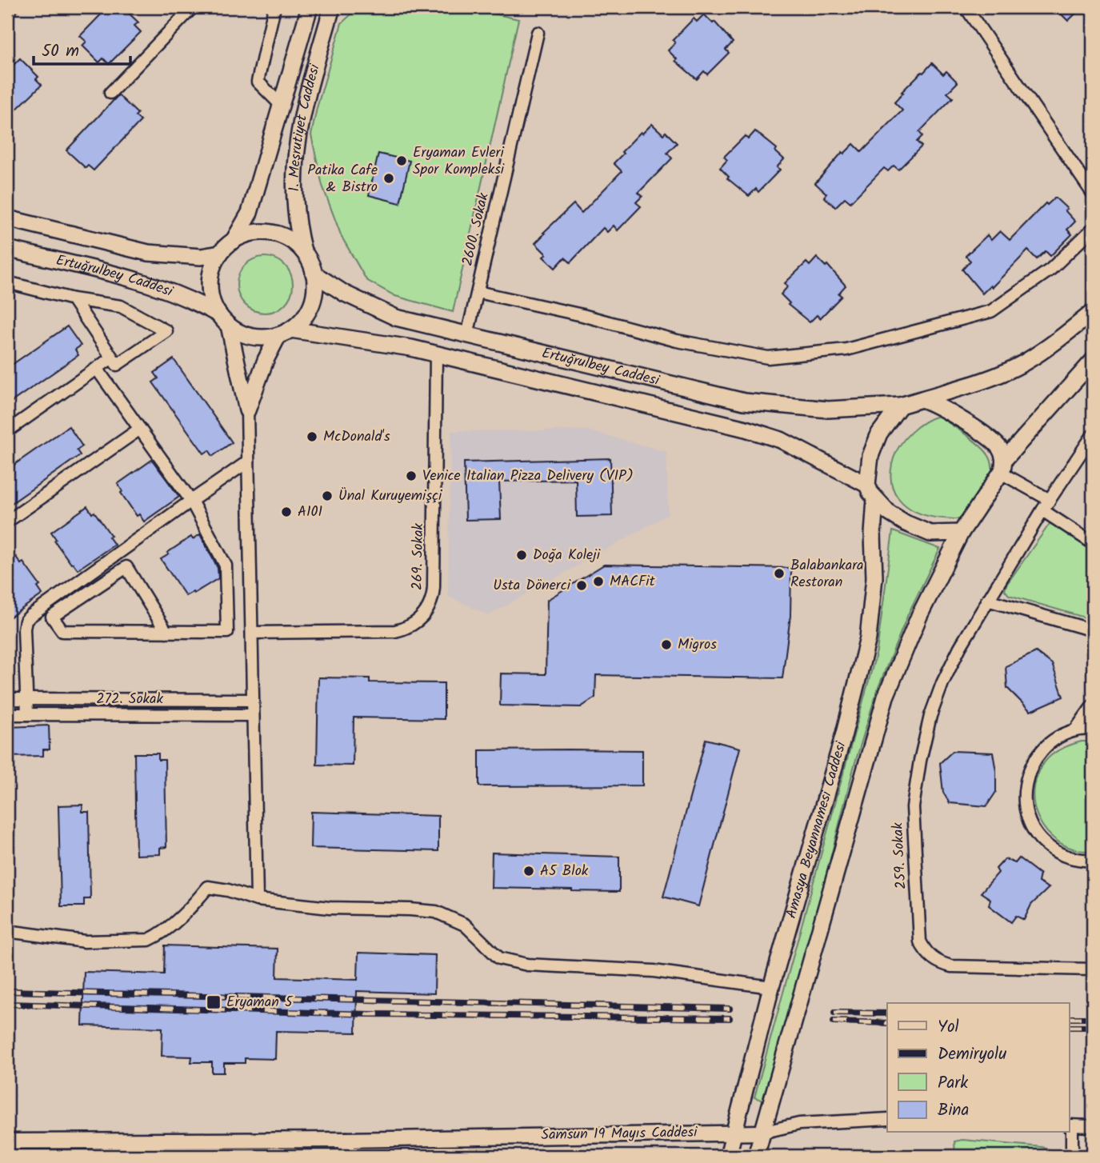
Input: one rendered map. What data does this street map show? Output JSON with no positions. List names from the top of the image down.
{
  "streets": {
    "main road": ["1. Meşrutiyet Caddesi", "Ertuğrulbey Caddesi", "Amasya Beyannamesi Caddesi"],
    "street": [
      "2600. Sokak",
      "269. Sokak",
      "272. Sokak",
      "259. Sokak",
      "Samsun 19 Mayıs Caddesi"
    ]
  },
  "crossings": [
    ["1. Meşrutiyet Caddesi", "Ertuğrulbey Caddesi"],
    ["2600. Sokak", "Ertuğrulbey Caddesi"],
    ["Ertuğrulbey Caddesi", "269. Sokak"],
    ["Ertuğrulbey Caddesi", "Amasya Beyannamesi Caddesi"],
    ["Amasya Beyannamesi Caddesi", "Samsun 19 Mayıs Caddesi"]
  ],
  "places": {
    "other": [
      "Eryaman Evleri Spor Kompleksi",
      "Patika Cafe & Bistro",
      "McDonald's",
      "Venice Italian Pizza Delivery (VIP)",
      "Ünal Kuruyemişçi",
      "A101",
      "Doğa Koleji",
      "Balabankara Restoran",
      "MACFit",
      "Usta Dönerci",
      "Migros",
      "A5 Blok"
    ],
    "transit": ["Eryaman 5"]
  },
  "legend": [
    "Yol",
    "Demiryolu",
    "Park",
    "Bina"
  ],
  "scale_bar": "50 m"
}
